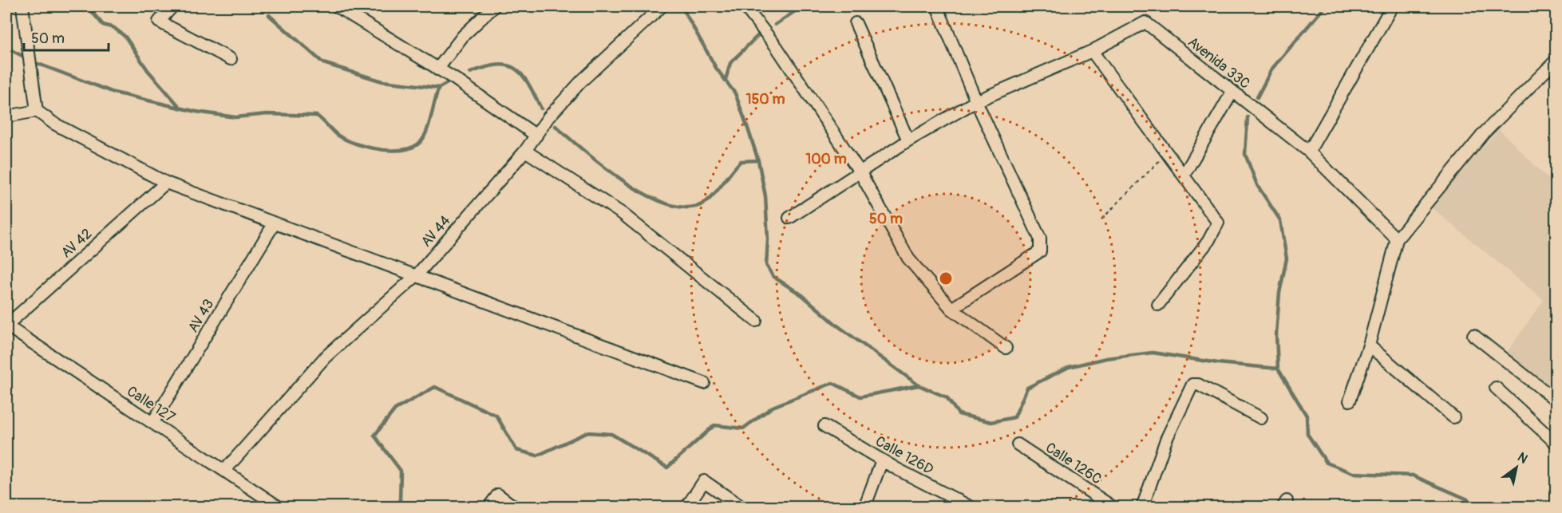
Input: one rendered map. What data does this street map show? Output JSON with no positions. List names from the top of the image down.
{
  "streets": {
    "street": [
      "Avenida 33C",
      "AV 44",
      "AV 42",
      "AV 43",
      "Calle 127",
      "Calle 126D",
      "Calle 126C"
    ]
  },
  "crossings": [
    ["AV 44", "Calle 127"],
    ["AV 42", "Calle 127"],
    ["AV 43", "Calle 127"]
  ],
  "scale_bar": "50 m",
  "north": "top right",
  "rings": ["150 m", "100 m", "50 m"]
}
